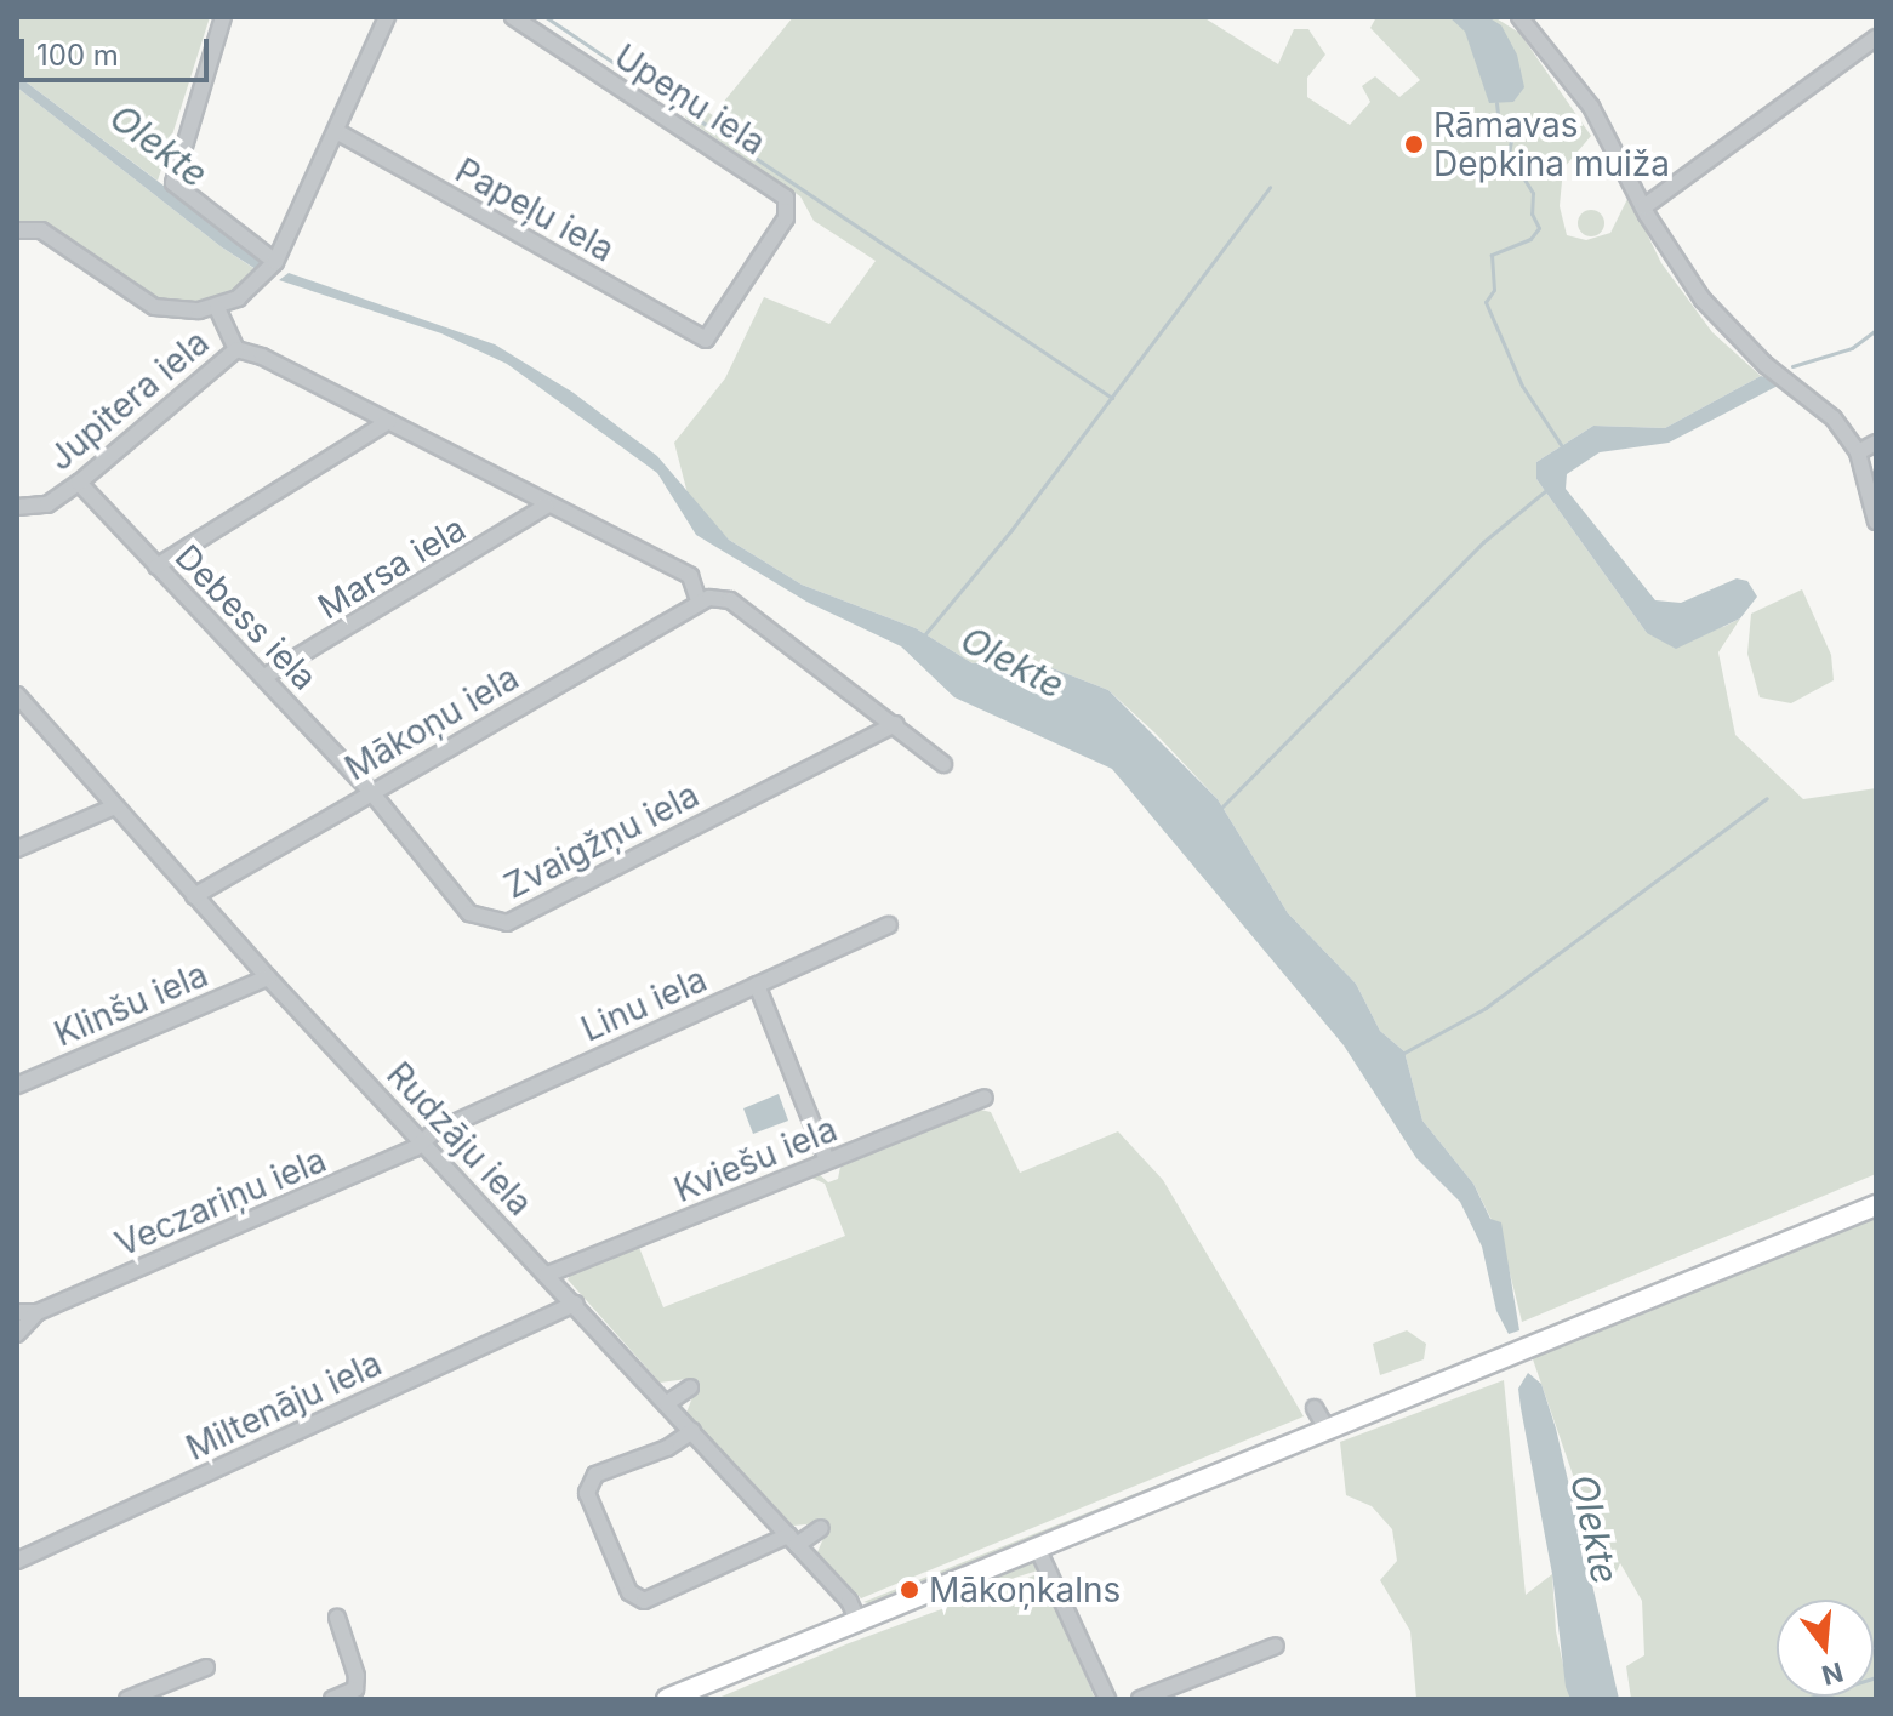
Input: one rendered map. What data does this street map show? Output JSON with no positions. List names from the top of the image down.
{
  "streets": {
    "street": [
      "Upeņu iela",
      "Papeļu iela",
      "Jupitera iela",
      "Marsa iela",
      "Debess iela",
      "Mākoņu iela",
      "Zvaigžņu iela",
      "Klinšu iela",
      "Linu iela",
      "Rudzāju iela",
      "Kviešu iela",
      "Veczariņu iela",
      "Miltenāju iela"
    ]
  },
  "crossings": [
    ["Upeņu iela", "Papeļu iela"],
    ["Jupitera iela", "Debess iela"],
    ["Marsa iela", "Debess iela"],
    ["Debess iela", "Mākoņu iela"],
    ["Debess iela", "Zvaigžņu iela"],
    ["Mākoņu iela", "Zvaigžņu iela"],
    ["Mākoņu iela", "Rudzāju iela"],
    ["Klinšu iela", "Rudzāju iela"],
    ["Linu iela", "Rudzāju iela"],
    ["Linu iela", "Veczariņu iela"],
    ["Rudzāju iela", "Kviešu iela"],
    ["Rudzāju iela", "Veczariņu iela"],
    ["Rudzāju iela", "Miltenāju iela"]
  ],
  "water": ["Olekte"],
  "places": ["Rāmavas Depkina muiža", "Mākoņkalns"],
  "scale_bar": "100 m",
  "north": "bottom"
}
